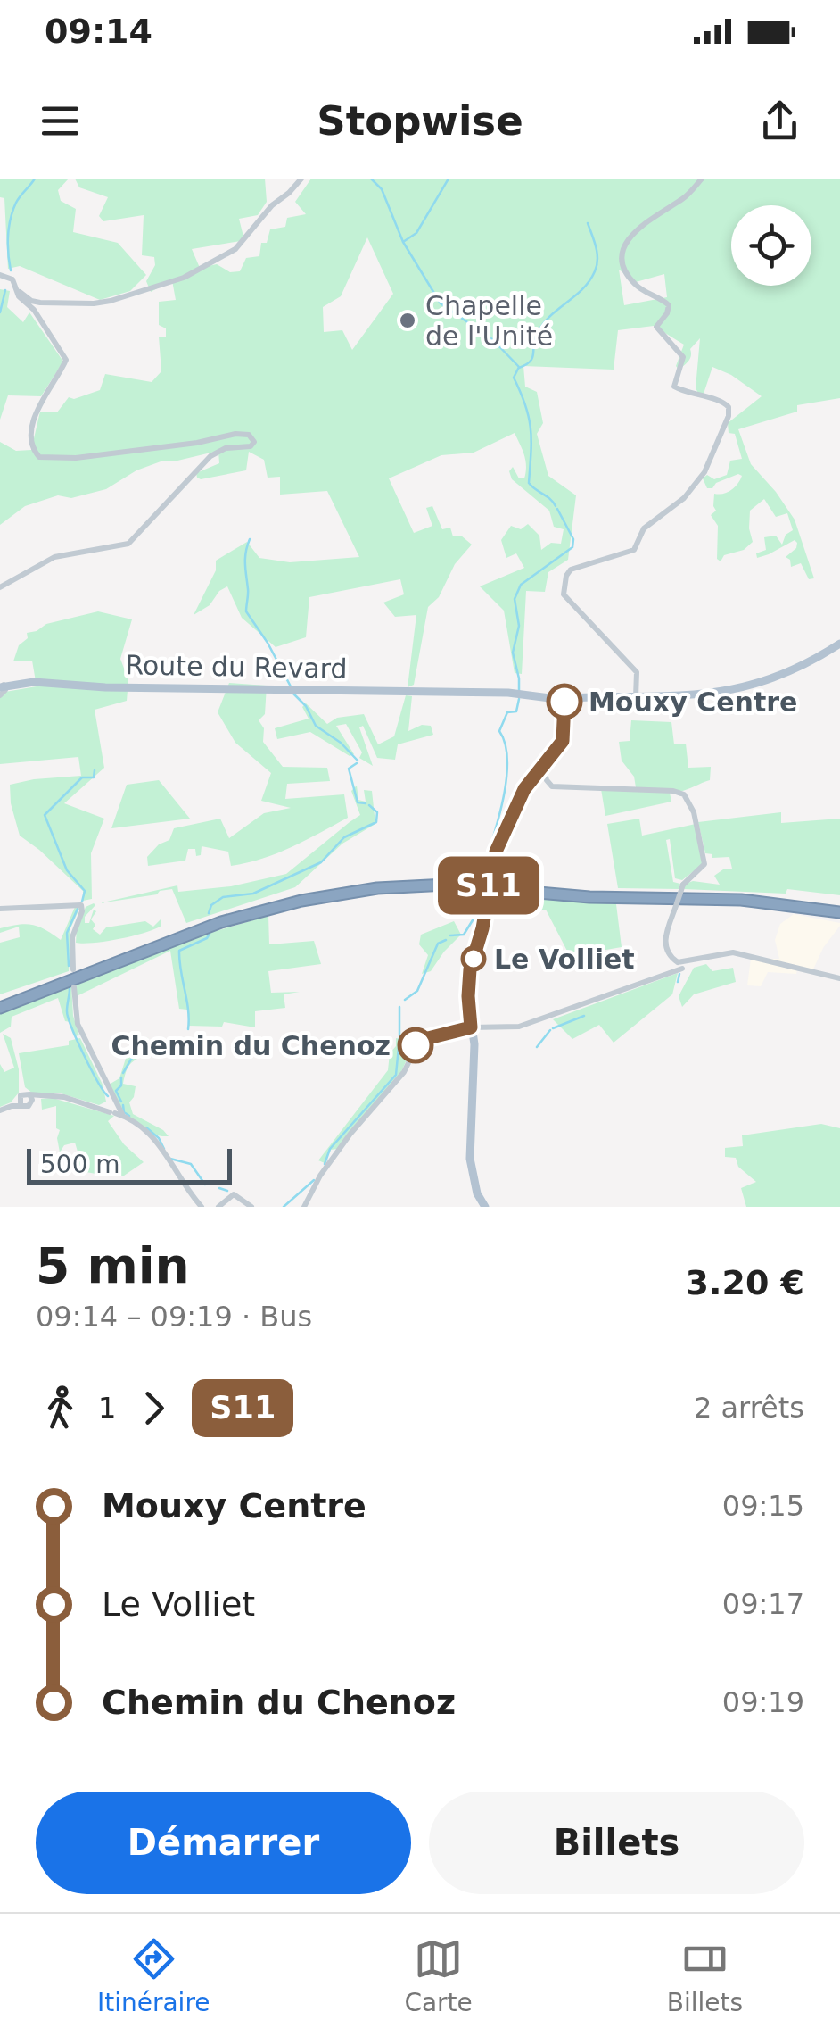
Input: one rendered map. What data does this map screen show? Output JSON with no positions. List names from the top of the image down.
{
  "streets": {
    "main road": ["Route du Revard"]
  },
  "places": [
    "Chapelle de l'Unité",
    "Mouxy Centre",
    "Le Volliet",
    "Chemin du Chenoz"
  ],
  "lines": ["bus line S11"],
  "scale_bar": "500 m",
  "page": {
    "status": "09:14",
    "header": "Stopwise",
    "on_map": "S11",
    "scale": "500 m",
    "heading": ["5 min", "09:14 – 09:19 · Bus", "3.20 €"],
    "legs": ["1", "S11", "2 arrêts"],
    "list": [
      {
        "name": "Mouxy Centre",
        "value": "09:15"
      },
      {
        "name": "Le Volliet",
        "value": "09:17"
      },
      {
        "name": "Chemin du Chenoz",
        "value": "09:19"
      }
    ],
    "buttons": ["Démarrer", "Billets"],
    "tabs": ["Itinéraire", "Carte", "Billets"]
  }
}
